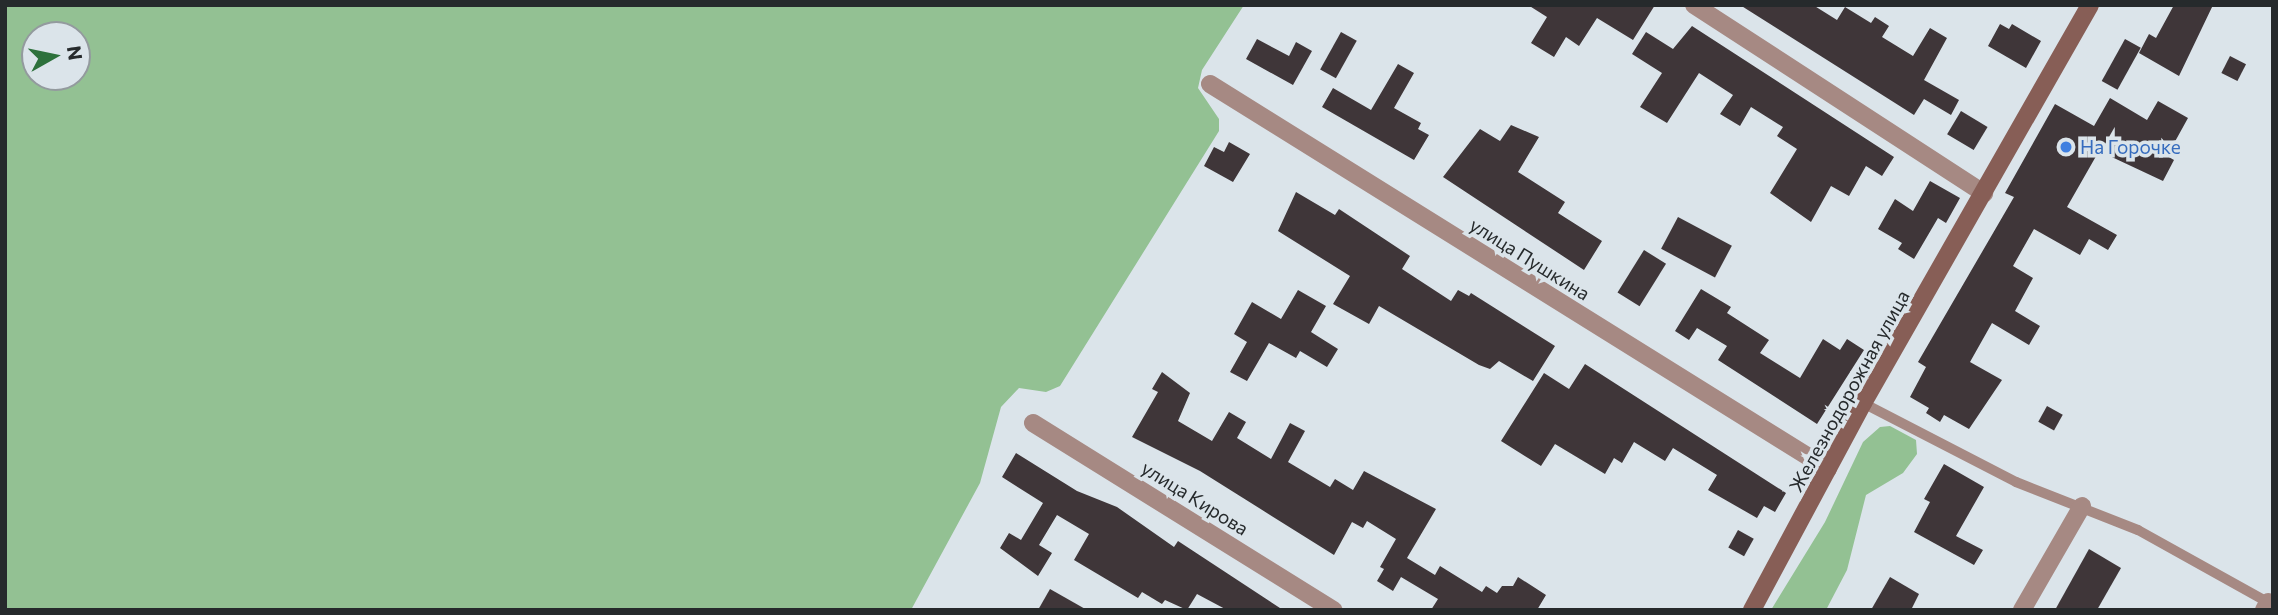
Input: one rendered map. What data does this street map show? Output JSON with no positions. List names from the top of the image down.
{
  "streets": {
    "street": ["улица Пушкина", "Железнодорожная улица", "улица Кирова"]
  },
  "crossings": [
    ["улица Пушкина", "Железнодорожная улица"]
  ],
  "places": ["На Горочке"],
  "north": "right"
}
